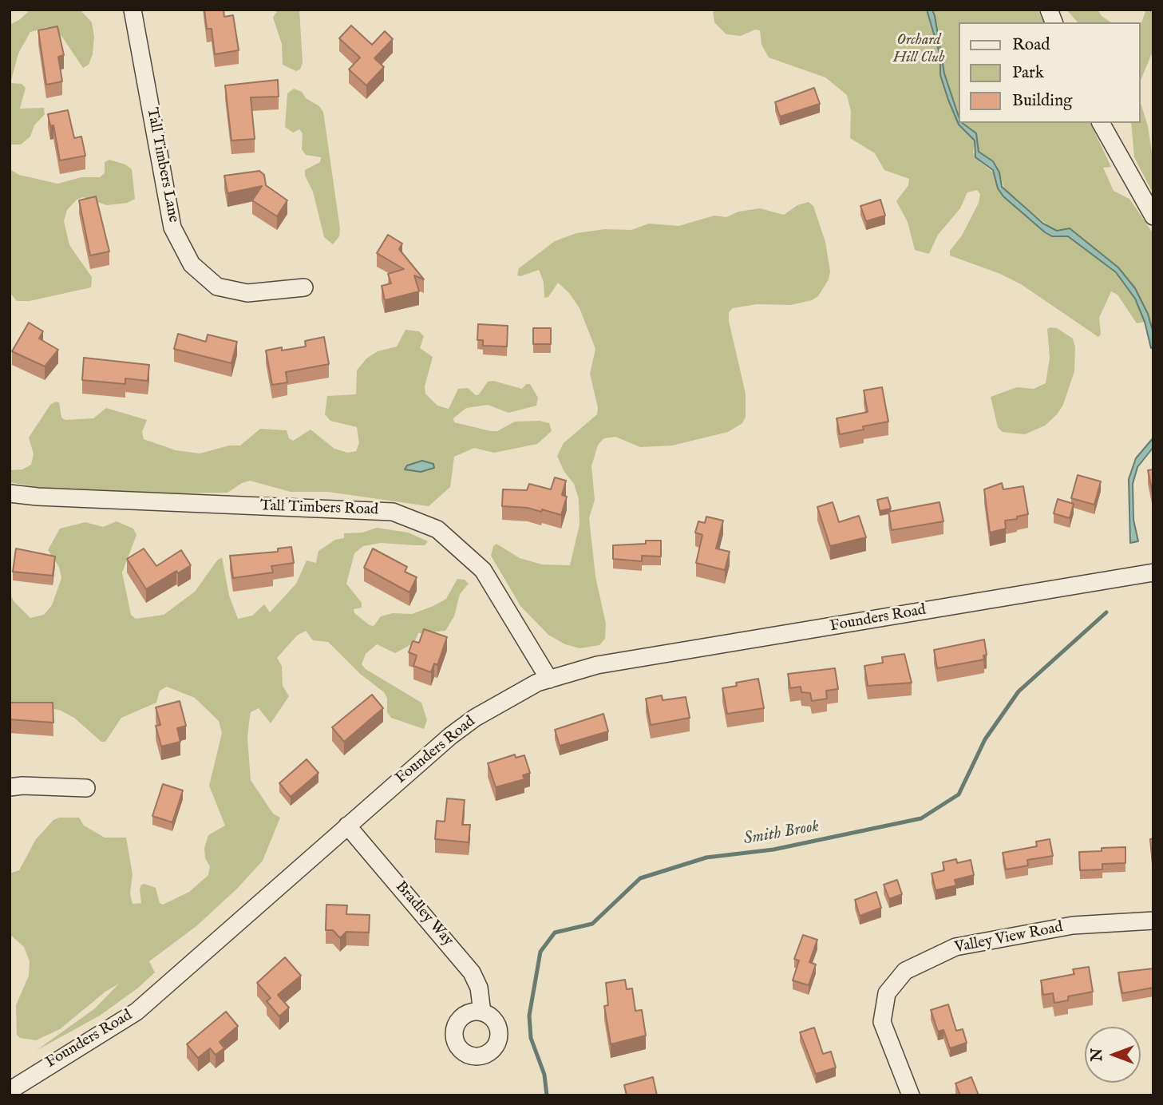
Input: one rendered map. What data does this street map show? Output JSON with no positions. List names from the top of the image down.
{
  "streets": {
    "street": [
      "Tall Timbers Lane",
      "Tall Timbers Road",
      "Founders Road",
      "Bradley Way",
      "Valley View Road"
    ]
  },
  "crossings": [
    ["Tall Timbers Road", "Founders Road"],
    ["Founders Road", "Bradley Way"]
  ],
  "water": ["Smith Brook"],
  "parks": ["Orchard Hill Club"],
  "legend": ["Road", "Park", "Building"],
  "north": "left"
}
